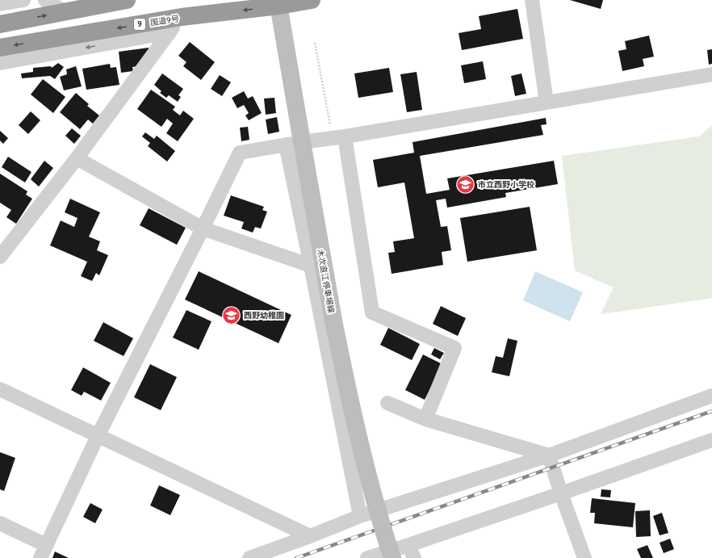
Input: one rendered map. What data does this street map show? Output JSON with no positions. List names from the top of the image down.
{
  "streets": {
    "highway": ["国道9号", "9"],
    "main road": ["木次直江停車場線"]
  },
  "crossings": [
    ["国道9号", "木次直江停車場線"]
  ],
  "places": {
    "school or university": ["市立西野小学校", "西野幼稚園"]
  }
}
